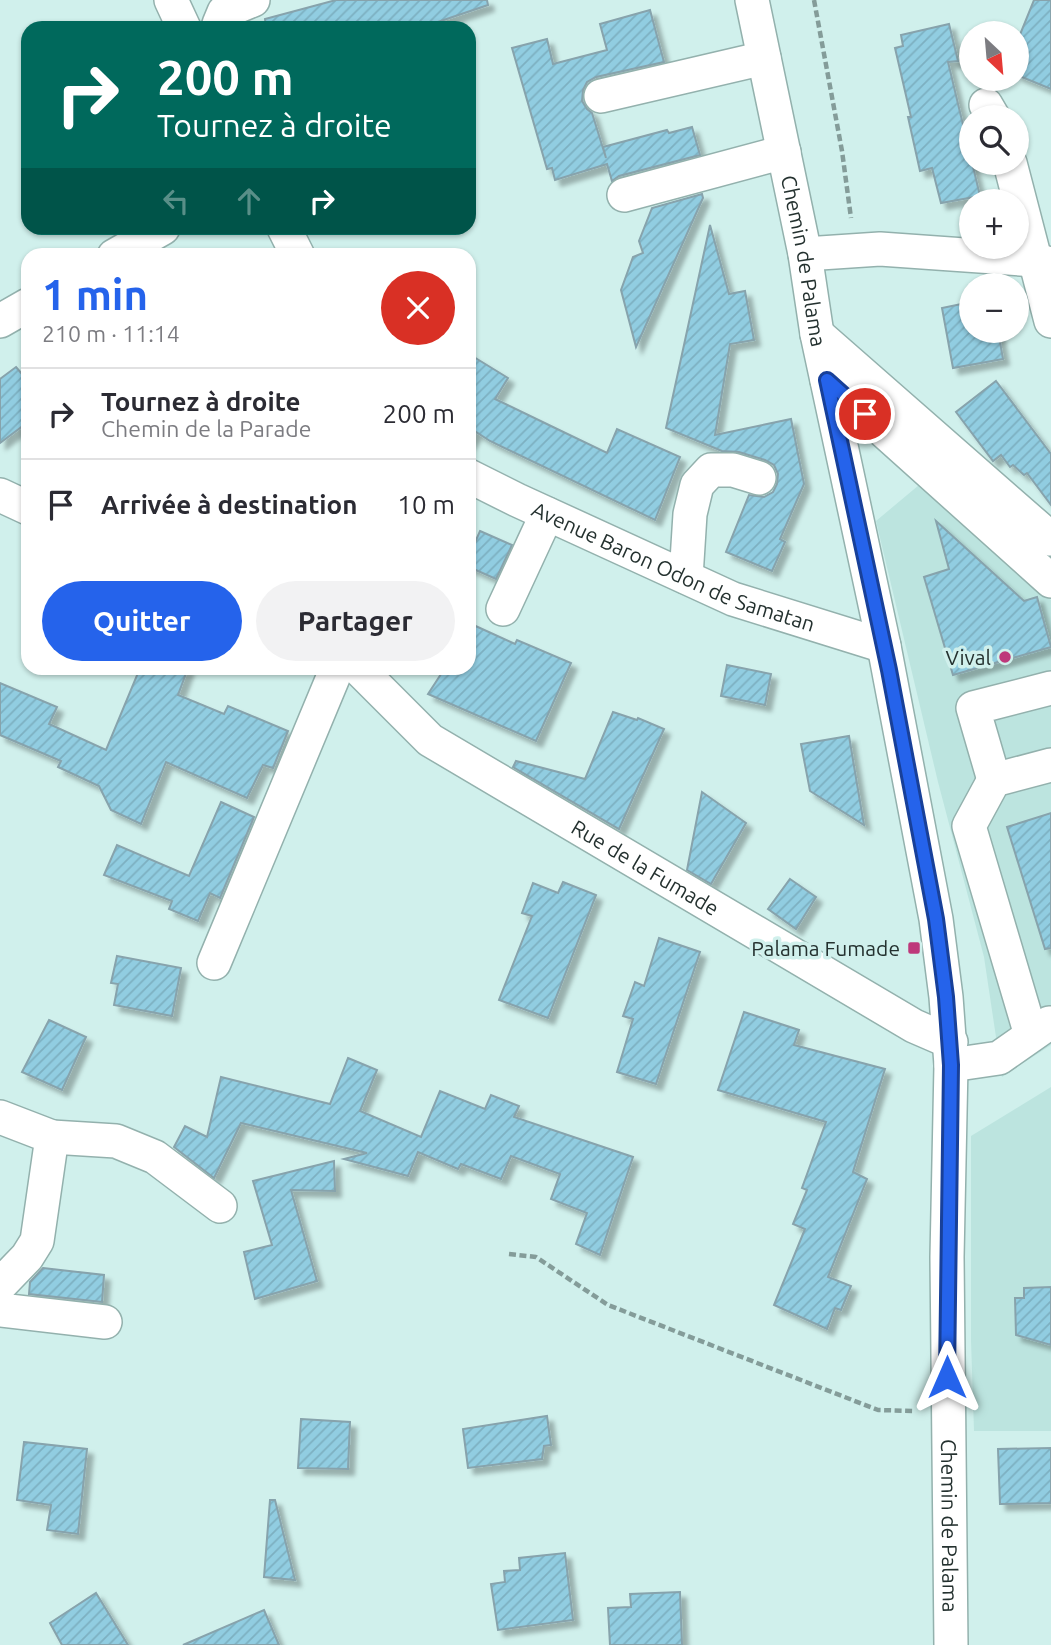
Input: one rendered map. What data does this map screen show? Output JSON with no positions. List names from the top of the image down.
{
  "streets": {
    "street": ["Chemin de Palama", "Avenue Baron Odon de Samatan", "Rue de la Fumade"]
  },
  "crossings": [
    ["Chemin de Palama", "Avenue Baron Odon de Samatan"],
    ["Chemin de Palama", "Rue de la Fumade"]
  ],
  "places": {
    "other": ["Vival"],
    "transit": ["Palama Fumade"]
  },
  "north": "bottom right",
  "page": {
    "map_buttons": ["+", "−"],
    "turn": ["200 m", "Tournez à droite"],
    "heading": ["1 min", "210 m · 11:14"],
    "list": [
      {
        "name": "Tournez à droite",
        "note": "Chemin de la Parade",
        "value": "200 m"
      },
      {
        "name": "Arrivée à destination",
        "value": "10 m"
      }
    ],
    "buttons": ["Quitter", "Partager"]
  }
}
